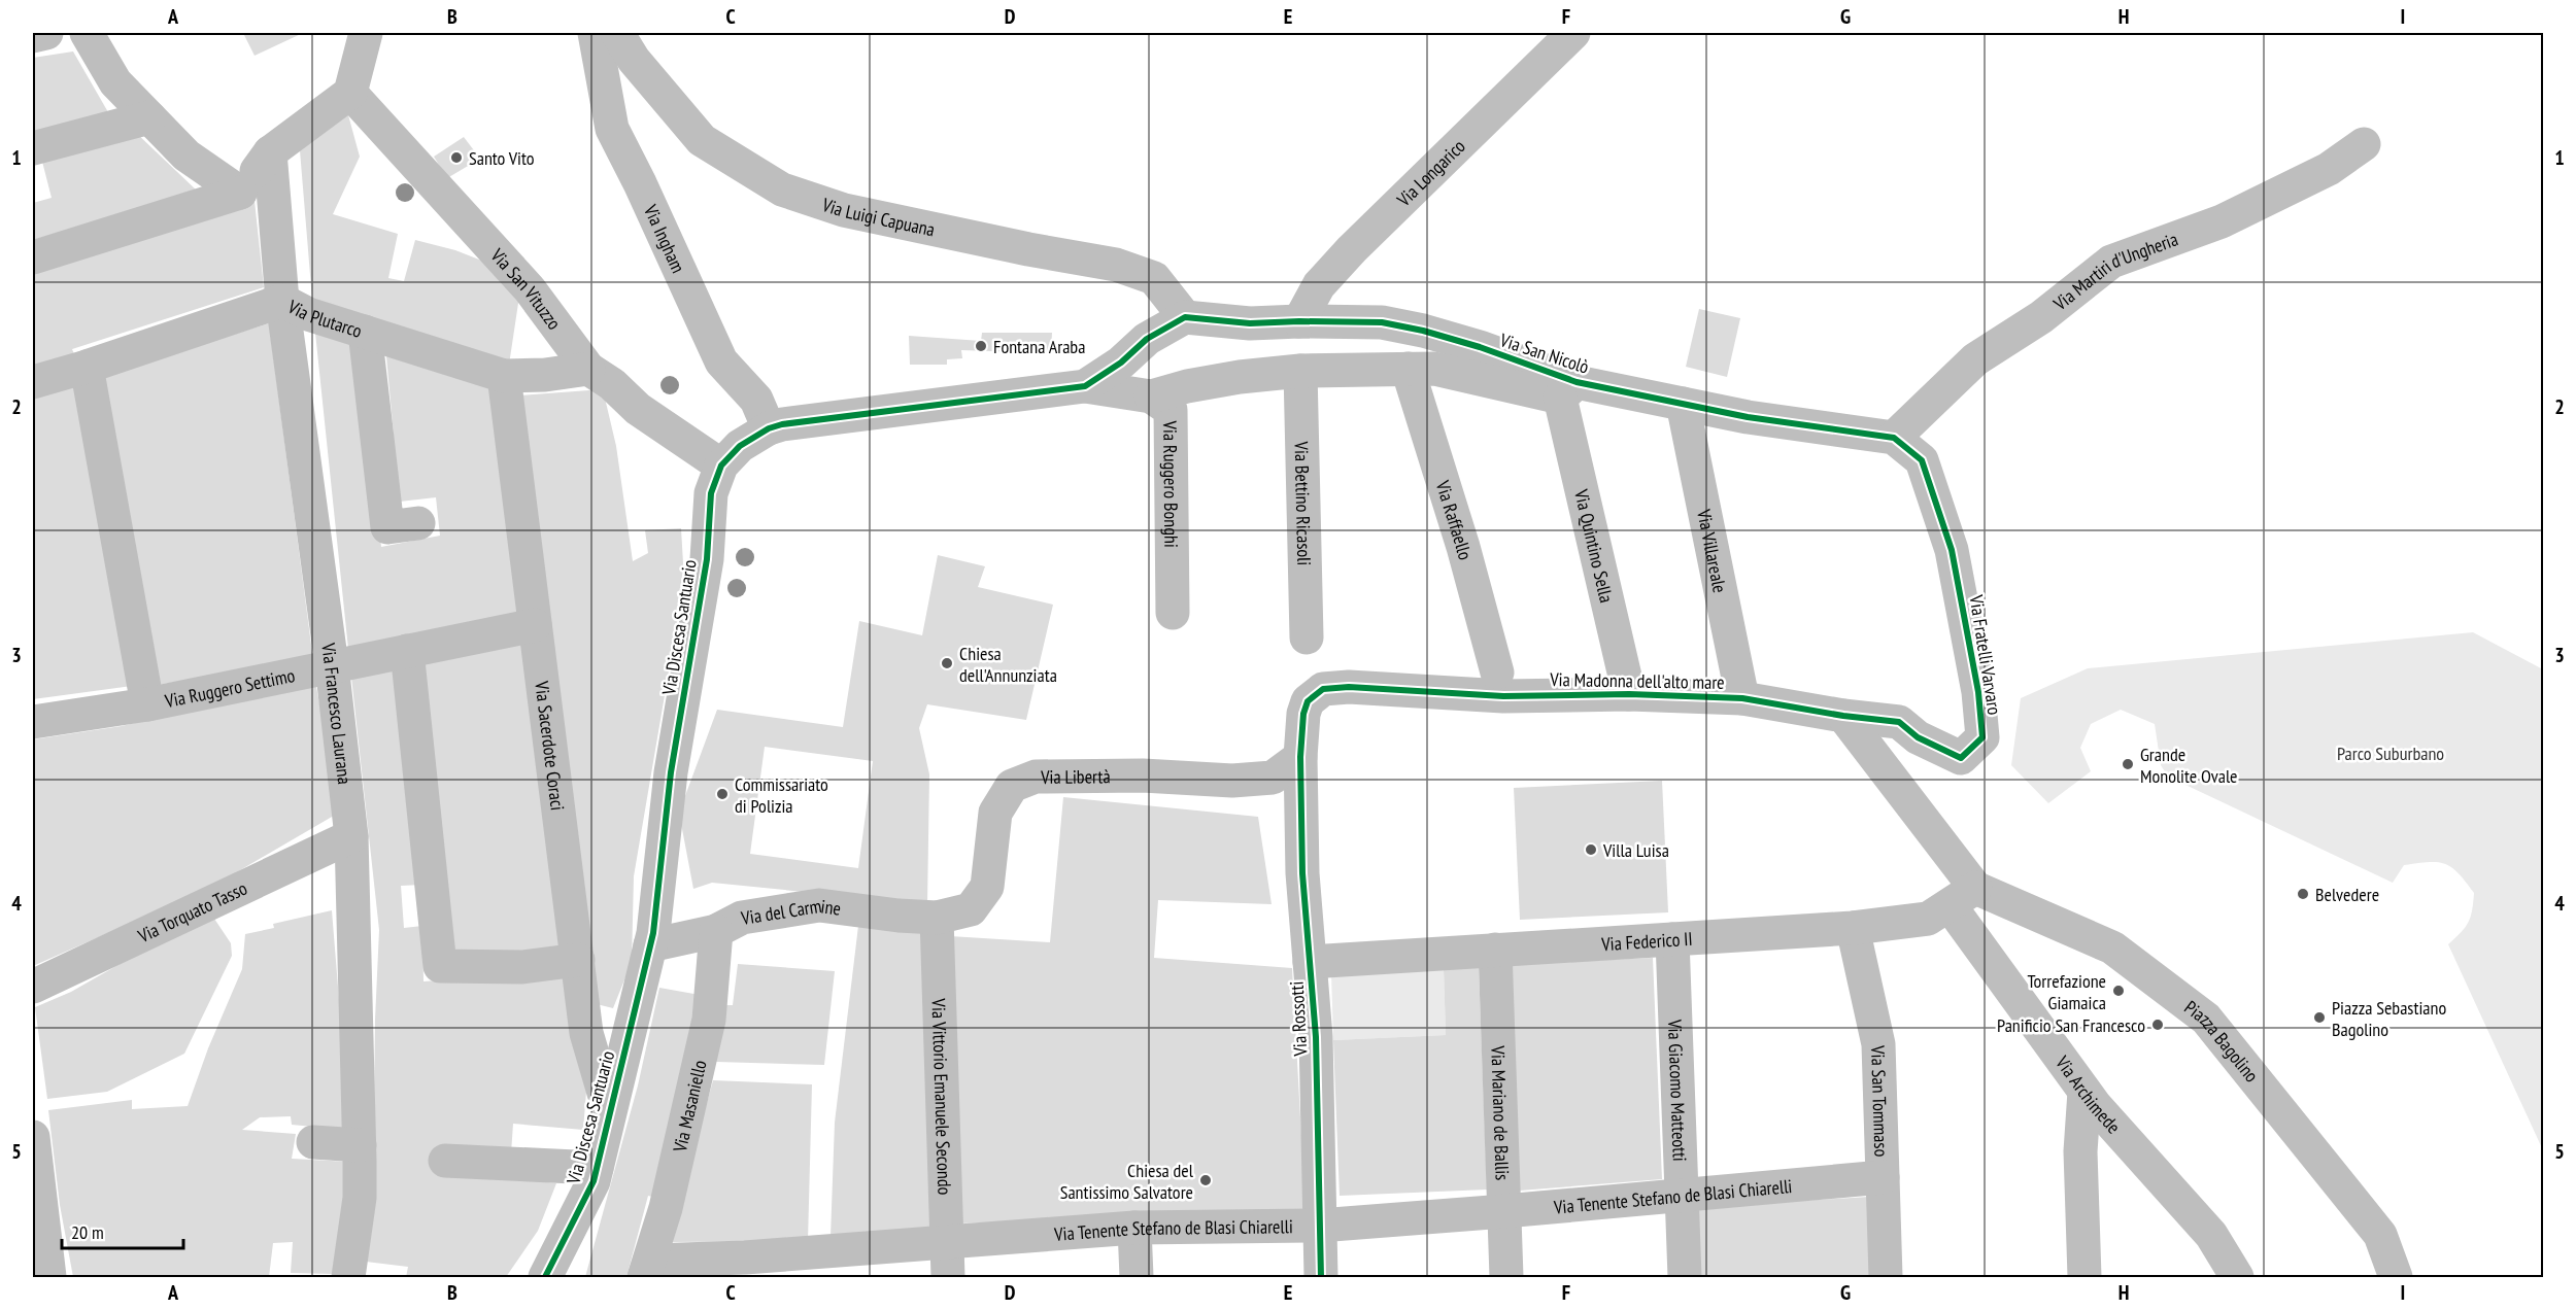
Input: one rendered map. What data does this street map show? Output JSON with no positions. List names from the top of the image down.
{
  "streets": {
    "street": [
      "Via Longarico",
      "Via Luigi Capuana",
      "Via Ingham",
      "Via Martiri d'Ungheria",
      "Via San Vituzzo",
      "Via Plutarco",
      "Via San Nicolò",
      "Via Ruggero Bonghi",
      "Via Bettino Ricasoli",
      "Via Raffaello",
      "Via Quintino Sella",
      "Via Villareale",
      "Via Discesa Santuario",
      "Via Fratelli Varvaro",
      "Via Madonna dell'alto mare",
      "Via Ruggero Settimo",
      "Via Francesco Laurana",
      "Via Sacerdote Coraci",
      "Via Libertà",
      "Via Torquato Tasso",
      "Via del Carmine",
      "Via Federico II",
      "Via Rossotti",
      "Piazza Bagolino",
      "Via Giacomo Matteotti",
      "Via Archimede",
      "Via Vittorio Emanuele Secondo",
      "Via San Tommaso",
      "Via Masaniello",
      "Via Mariano de Ballis",
      "Via Tenente Stefano de Blasi Chiarelli"
    ]
  },
  "crossings": [
    ["Via Longarico", "Via San Nicolò"],
    ["Via Luigi Capuana", "Via San Nicolò"],
    ["Via Luigi Capuana", "Via Discesa Santuario"],
    ["Via Ingham", "Via Discesa Santuario"],
    ["Via Martiri d'Ungheria", "Via San Nicolò"],
    ["Via Martiri d'Ungheria", "Via Fratelli Varvaro"],
    ["Via San Vituzzo", "Via Plutarco"],
    ["Via San Vituzzo", "Via Discesa Santuario"],
    ["Via Plutarco", "Via Francesco Laurana"],
    ["Via Plutarco", "Via Sacerdote Coraci"],
    ["Via San Nicolò", "Via Quintino Sella"],
    ["Via San Nicolò", "Via Villareale"],
    ["Via San Nicolò", "Via Discesa Santuario"],
    ["Via San Nicolò", "Via Fratelli Varvaro"],
    ["Via Ruggero Bonghi", "Via Discesa Santuario"],
    ["Via Raffaello", "Via Madonna dell'alto mare"],
    ["Via Quintino Sella", "Via Madonna dell'alto mare"],
    ["Via Villareale", "Via Madonna dell'alto mare"],
    ["Via Discesa Santuario", "Via Sacerdote Coraci"],
    ["Via Discesa Santuario", "Via del Carmine"],
    ["Via Fratelli Varvaro", "Via Madonna dell'alto mare"],
    ["Via Madonna dell'alto mare", "Via Libertà"],
    ["Via Madonna dell'alto mare", "Via Rossotti"],
    ["Via Ruggero Settimo", "Via Francesco Laurana"],
    ["Via Ruggero Settimo", "Via Sacerdote Coraci"],
    ["Via Francesco Laurana", "Via Torquato Tasso"],
    ["Via Libertà", "Via del Carmine"],
    ["Via Libertà", "Via Rossotti"],
    ["Via Libertà", "Via Vittorio Emanuele Secondo"],
    ["Via del Carmine", "Via Vittorio Emanuele Secondo"],
    ["Via del Carmine", "Via Masaniello"],
    ["Via Federico II", "Via Rossotti"],
    ["Via Federico II", "Piazza Bagolino"],
    ["Via Federico II", "Via Giacomo Matteotti"],
    ["Via Federico II", "Via Archimede"],
    ["Via Federico II", "Via San Tommaso"],
    ["Via Federico II", "Via Mariano de Ballis"],
    ["Via Rossotti", "Via Tenente Stefano de Blasi Chiarelli"],
    ["Piazza Bagolino", "Via Archimede"],
    ["Via Giacomo Matteotti", "Via Tenente Stefano de Blasi Chiarelli"],
    ["Via Vittorio Emanuele Secondo", "Via Tenente Stefano de Blasi Chiarelli"],
    ["Via San Tommaso", "Via Tenente Stefano de Blasi Chiarelli"],
    ["Via Masaniello", "Via Tenente Stefano de Blasi Chiarelli"],
    ["Via Mariano de Ballis", "Via Tenente Stefano de Blasi Chiarelli"]
  ],
  "parks": ["Parco Suburbano"],
  "places": [
    "Santo Vito",
    "Fontana Araba",
    "Chiesa dell'Annunziata",
    "Grande Monolite Ovale",
    "Commissariato di Polizia",
    "Villa Luisa",
    "Belvedere",
    "Torrefazione Giamaica",
    "Piazza Sebastiano Bagolino",
    "Panificio San Francesco",
    "Chiesa del Santissimo Salvatore"
  ],
  "scale_bar": "20 m",
  "grid": {
    "columns": [
      "A",
      "B",
      "C",
      "D",
      "E",
      "F",
      "G",
      "H",
      "I"
    ],
    "rows": [
      "1",
      "2",
      "3",
      "4",
      "5"
    ]
  }
}
